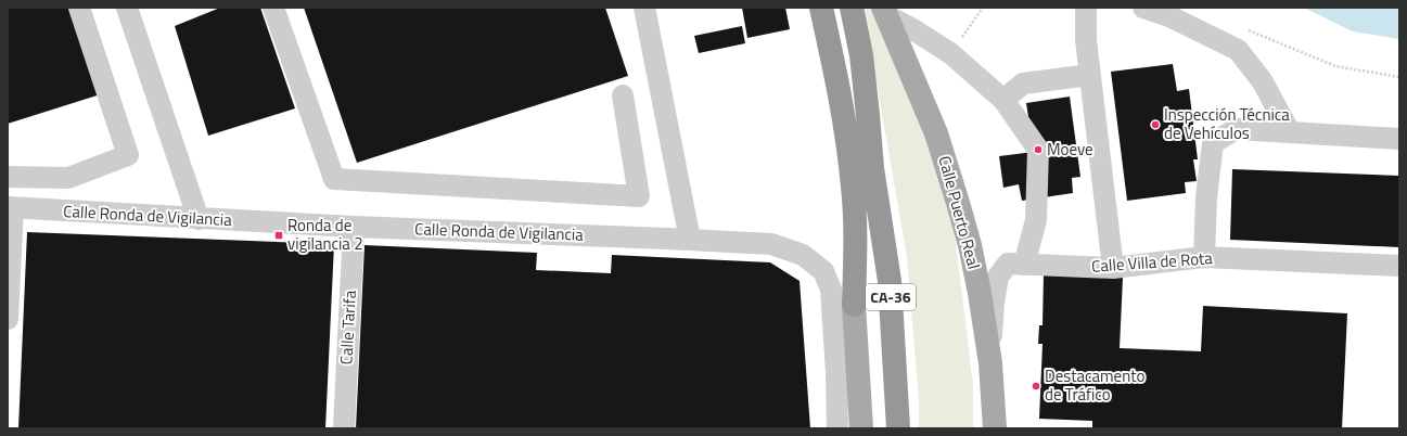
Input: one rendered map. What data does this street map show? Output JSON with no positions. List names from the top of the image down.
{
  "streets": {
    "highway": ["CA-36"],
    "main road": ["Calle Puerto Real"],
    "street": ["Calle Ronda de Vigilancia", "Calle Villa de Rota", "Calle Tarifa"]
  },
  "crossings": [
    ["Calle Puerto Real", "Calle Villa de Rota"],
    ["Calle Ronda de Vigilancia", "Calle Tarifa"]
  ],
  "places": {
    "other": ["Inspección Técnica de Vehículos", "Moeve", "Destacamento de Tráfico"],
    "transit": ["Ronda de vigilancia 2"]
  }
}
